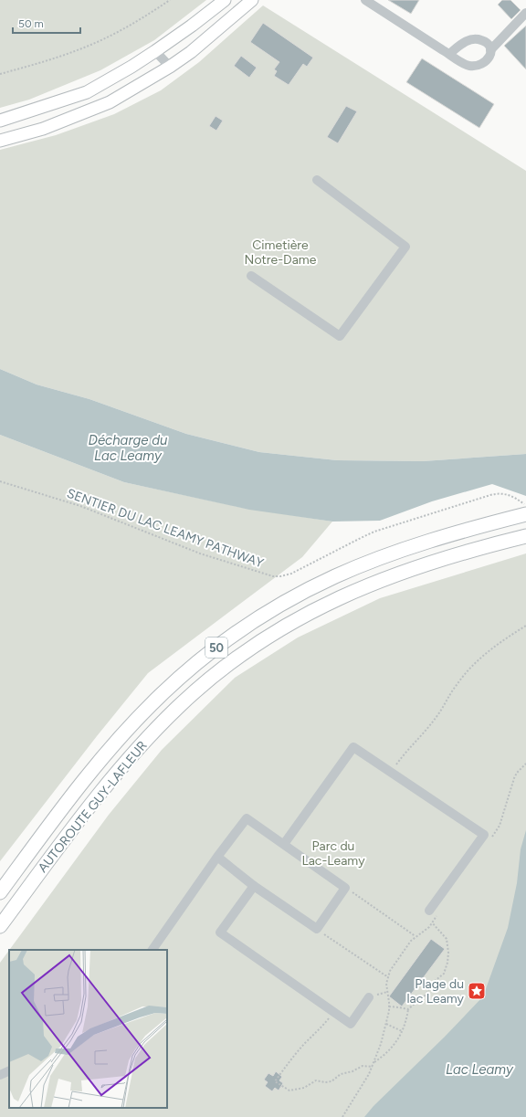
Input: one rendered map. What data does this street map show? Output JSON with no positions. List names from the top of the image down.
{
  "streets": {
    "highway": ["50", "AUTOROUTE GUY-LAFLEUR"],
    "path": ["SENTIER DU LAC LEAMY PATHWAY"]
  },
  "water": ["Décharge du Lac Leamy", "Lac Leamy"],
  "parks": ["Cimetière Notre-Dame", "Parc du Lac-Leamy"],
  "places": {
    "place": ["Plage du lac Leamy"]
  },
  "scale_bar": "50 m"
}
